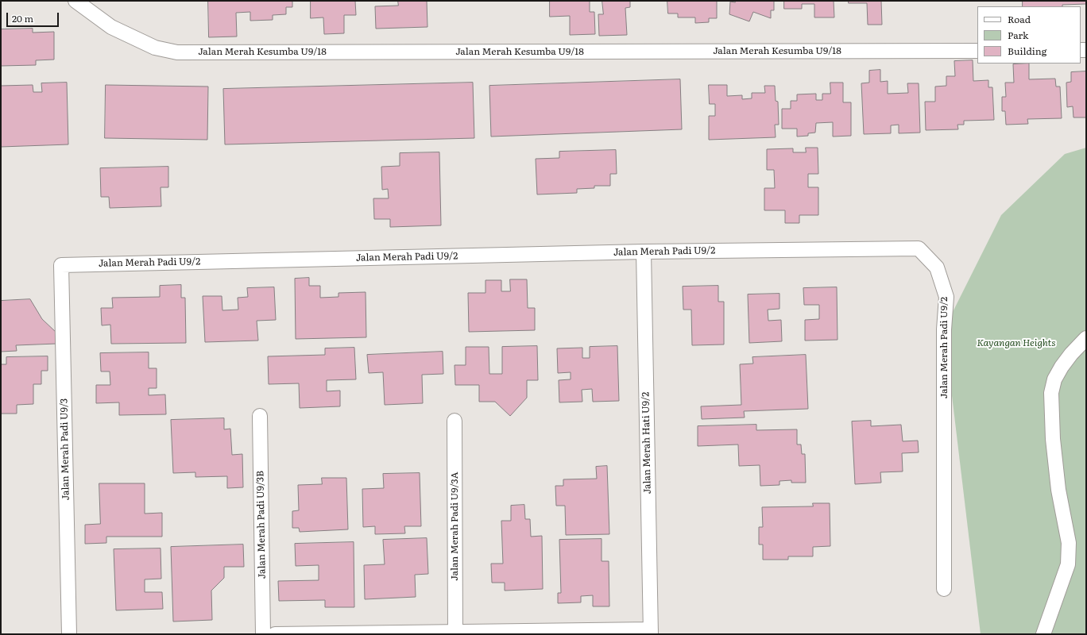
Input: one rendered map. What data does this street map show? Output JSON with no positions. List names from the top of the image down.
{
  "streets": {
    "street": [
      "Jalan Merah Kesumba U9/18",
      "Jalan Merah Padi U9/2",
      "Jalan Merah Hati U9/2",
      "Jalan Merah Padi U9/3",
      "Jalan Merah Padi U9/3B",
      "Jalan Merah Padi U9/3A"
    ]
  },
  "crossings": [
    ["Jalan Merah Padi U9/2", "Jalan Merah Hati U9/2"],
    ["Jalan Merah Padi U9/2", "Jalan Merah Padi U9/3"]
  ],
  "parks": ["Kayangan Heights"],
  "legend": ["Road", "Park", "Building"],
  "scale_bar": "20 m"
}
